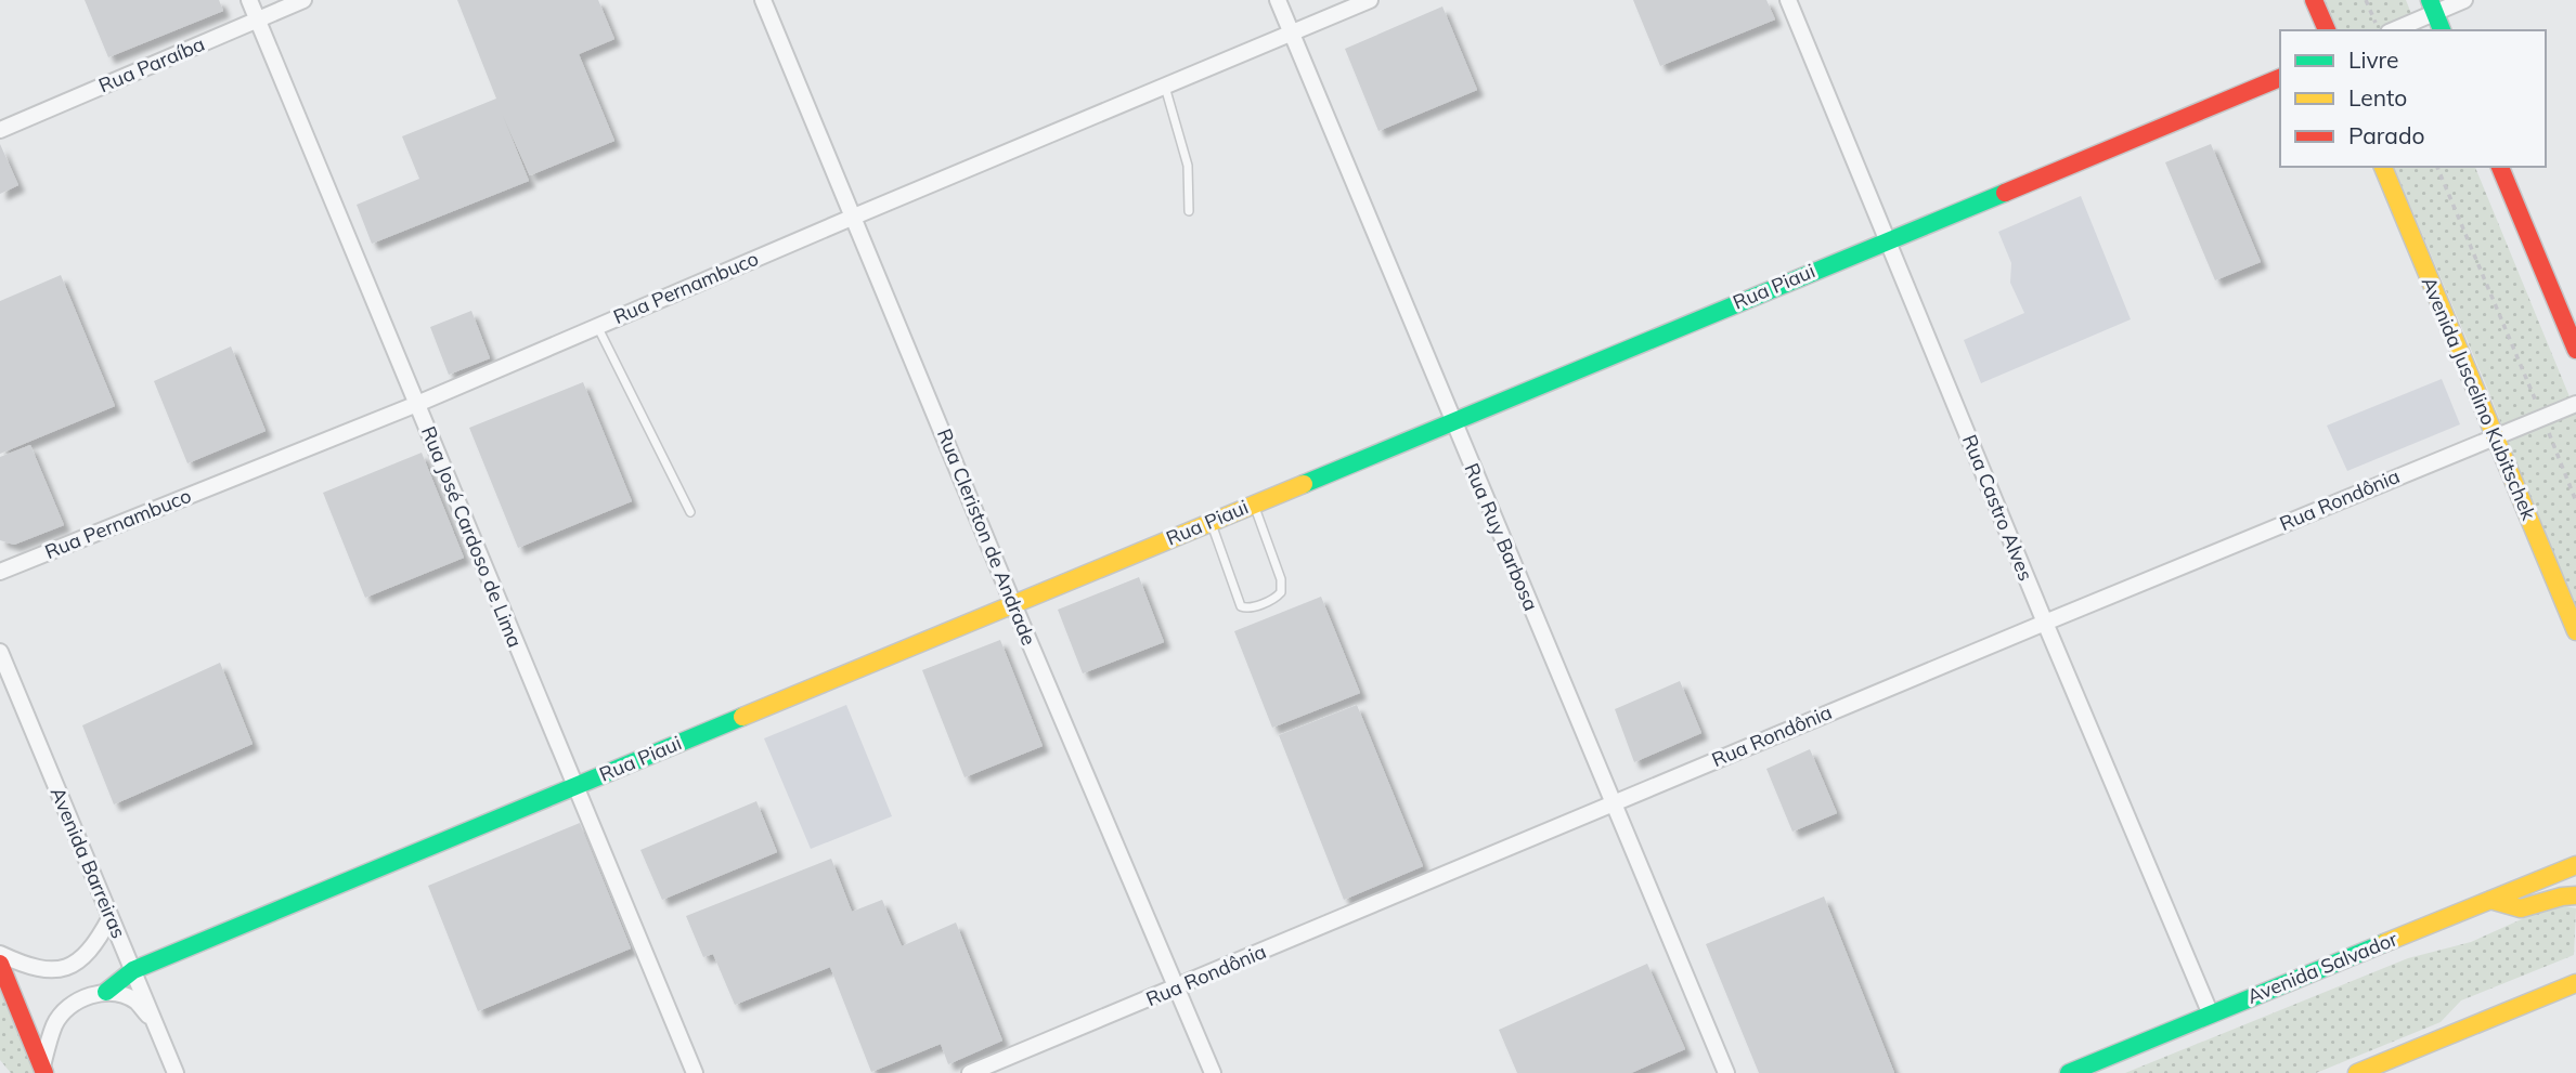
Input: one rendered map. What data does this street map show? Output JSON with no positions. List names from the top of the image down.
{
  "streets": {
    "street": [
      "Rua Paraíba",
      "Rua Piaui",
      "Rua Pernambuco",
      "Avenida Juscelino Kubitschek",
      "Rua Rondônia",
      "Rua Castro Alves",
      "Rua José Cardoso de Lima",
      "Rua Cleriston de Andrade",
      "Rua Ruy Barbosa",
      "Avenida Barreiras",
      "Avenida Salvador"
    ]
  },
  "crossings": [
    ["Rua Paraíba", "Rua José Cardoso de Lima"],
    ["Rua Piaui", "Rua Castro Alves"],
    ["Rua Piaui", "Rua José Cardoso de Lima"],
    ["Rua Piaui", "Rua Cleriston de Andrade"],
    ["Rua Piaui", "Rua Ruy Barbosa"],
    ["Rua Piaui", "Avenida Barreiras"],
    ["Rua Pernambuco", "Rua José Cardoso de Lima"],
    ["Rua Pernambuco", "Rua Cleriston de Andrade"],
    ["Rua Pernambuco", "Rua Ruy Barbosa"],
    ["Avenida Juscelino Kubitschek", "Rua Rondônia"],
    ["Rua Rondônia", "Rua Castro Alves"],
    ["Rua Rondônia", "Rua Cleriston de Andrade"],
    ["Rua Rondônia", "Rua Ruy Barbosa"],
    ["Rua Castro Alves", "Avenida Salvador"]
  ],
  "legend": ["Livre", "Lento", "Parado"]
}
